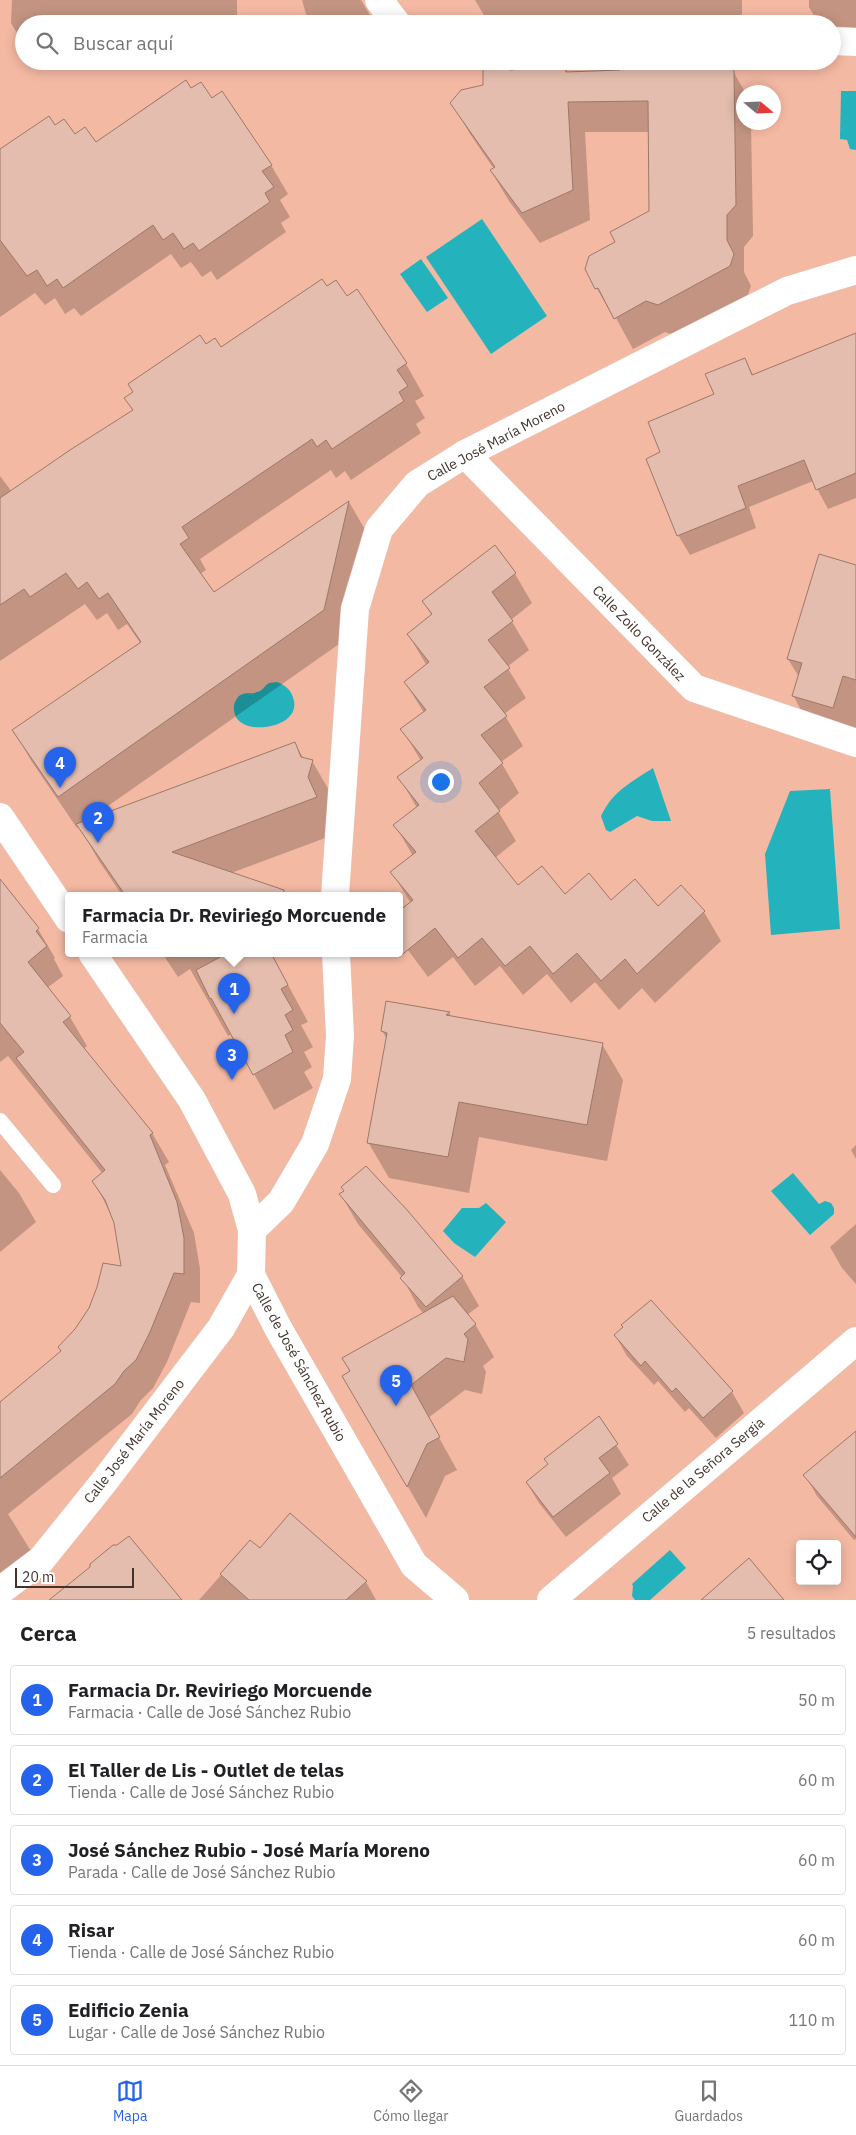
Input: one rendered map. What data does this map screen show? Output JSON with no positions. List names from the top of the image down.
{
  "streets": {
    "street": [
      "Calle José María Moreno",
      "Calle Zoilo González",
      "Calle de José Sánchez Rubio",
      "Calle de la Señora Sergia"
    ]
  },
  "crossings": [
    ["Calle José María Moreno", "Calle Zoilo González"],
    ["Calle José María Moreno", "Calle de José Sánchez Rubio"]
  ],
  "scale_bar": "20 m",
  "north": "right",
  "page": {
    "search": "Buscar aquí",
    "pins": [
      "4",
      "2",
      "1",
      "3",
      "5"
    ],
    "popup": ["Farmacia Dr. Reviriego Morcuende", "Farmacia"],
    "scale": "20 m",
    "heading": ["Cerca", "5 resultados"],
    "list": [
      {
        "mark": "1",
        "name": "Farmacia Dr. Reviriego Morcuende",
        "note": "Farmacia · Calle de José Sánchez Rubio",
        "value": "50 m"
      },
      {
        "mark": "2",
        "name": "El Taller de Lis - Outlet de telas",
        "note": "Tienda · Calle de José Sánchez Rubio",
        "value": "60 m"
      },
      {
        "mark": "3",
        "name": "José Sánchez Rubio - José María Moreno",
        "note": "Parada · Calle de José Sánchez Rubio",
        "value": "60 m"
      },
      {
        "mark": "4",
        "name": "Risar",
        "note": "Tienda · Calle de José Sánchez Rubio",
        "value": "60 m"
      },
      {
        "mark": "5",
        "name": "Edificio Zenia",
        "note": "Lugar · Calle de José Sánchez Rubio",
        "value": "110 m"
      }
    ],
    "nav": ["Mapa", "Cómo llegar", "Guardados"]
  }
}
